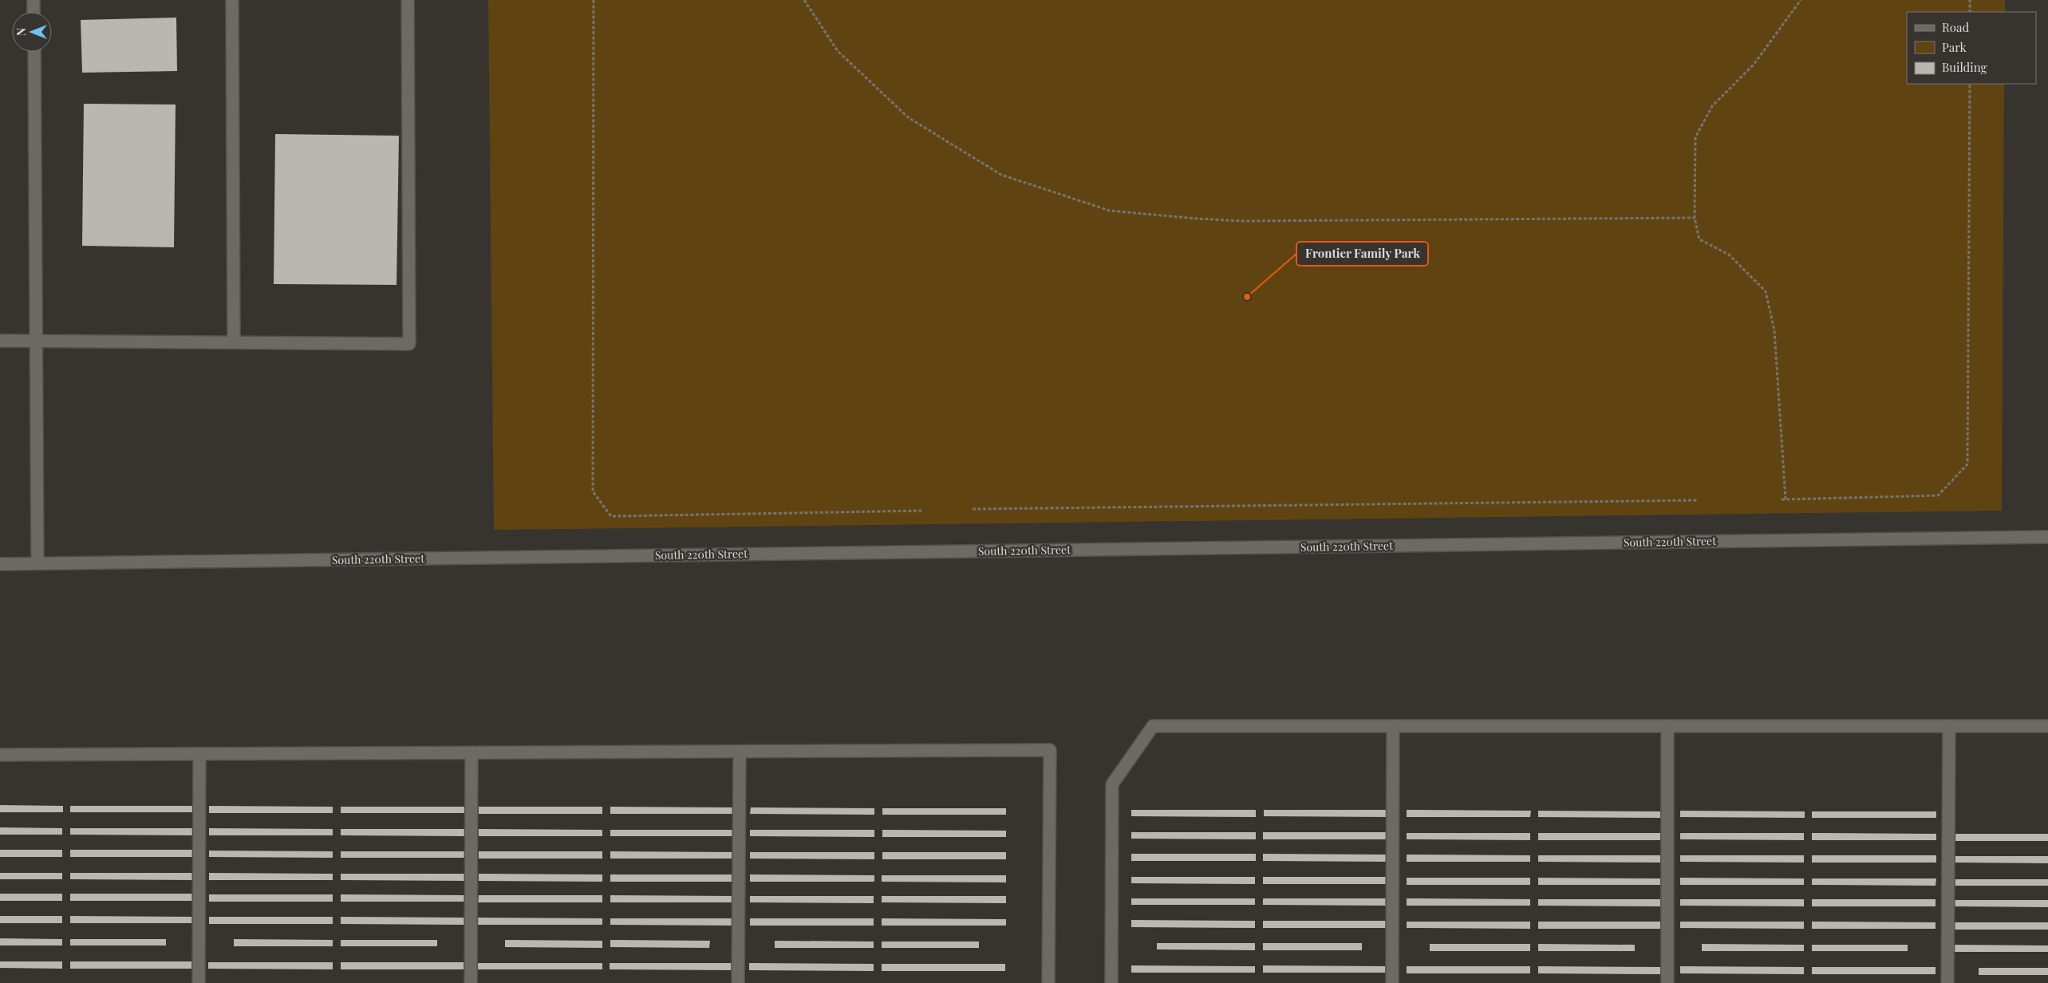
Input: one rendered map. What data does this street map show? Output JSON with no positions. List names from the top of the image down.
{
  "streets": {
    "street": ["South 220th Street"]
  },
  "places": ["Frontier Family Park"],
  "legend": ["Road", "Park", "Building"],
  "north": "left"
}
